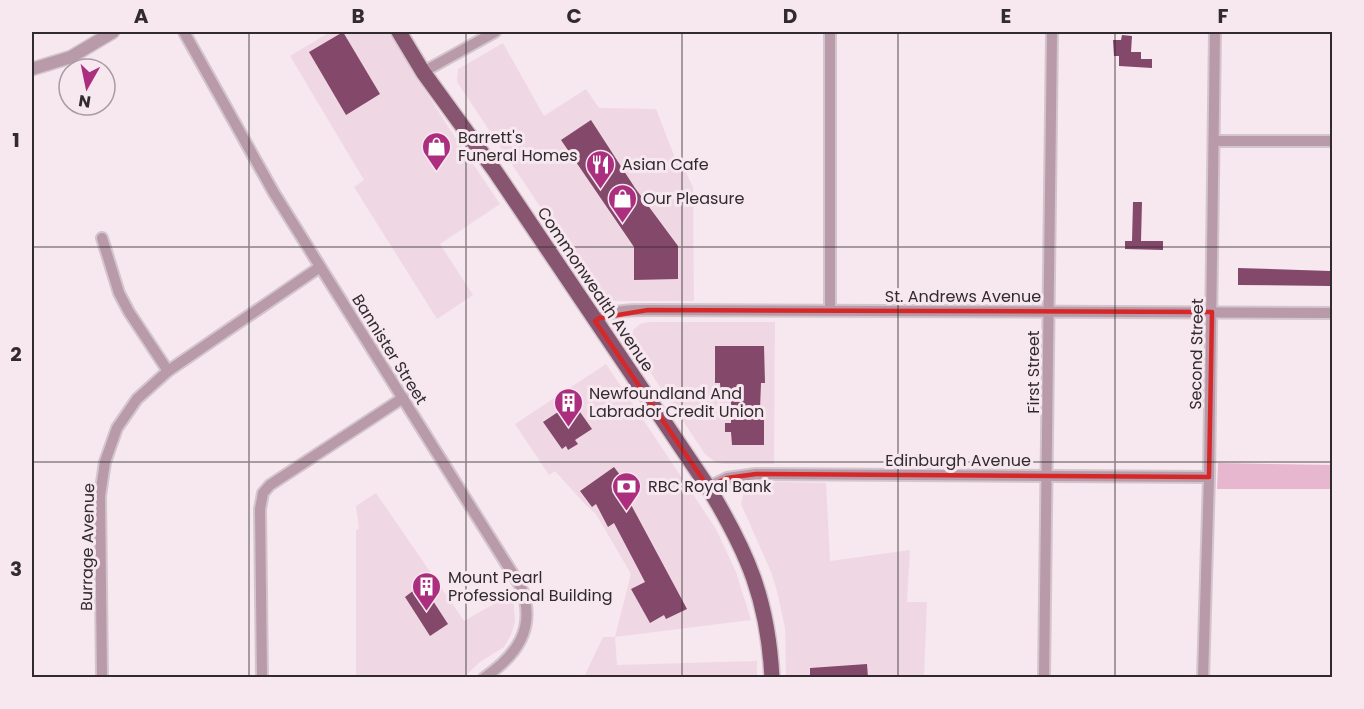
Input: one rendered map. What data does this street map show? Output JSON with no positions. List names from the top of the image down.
{
  "streets": {
    "main road": ["Commonwealth Avenue"],
    "street": [
      "St. Andrews Avenue",
      "Bannister Street",
      "Second Street",
      "First Street",
      "Edinburgh Avenue",
      "Burrage Avenue"
    ]
  },
  "crossings": [
    ["Commonwealth Avenue", "St. Andrews Avenue"],
    ["Commonwealth Avenue", "Edinburgh Avenue"],
    ["St. Andrews Avenue", "Second Street"],
    ["St. Andrews Avenue", "First Street"],
    ["Bannister Street", "Burrage Avenue"],
    ["Second Street", "Edinburgh Avenue"],
    ["First Street", "Edinburgh Avenue"]
  ],
  "places": {
    "shop": ["Barrett's Funeral Homes", "Our Pleasure"],
    "restaurant": ["Asian Cafe"],
    "building": ["Newfoundland And Labrador Credit Union", "Mount Pearl Professional Building"],
    "bank": ["RBC Royal Bank"]
  },
  "north": "bottom",
  "grid": {
    "columns": [
      "A",
      "B",
      "C",
      "D",
      "E",
      "F"
    ],
    "rows": ["1", "2", "3"]
  }
}
